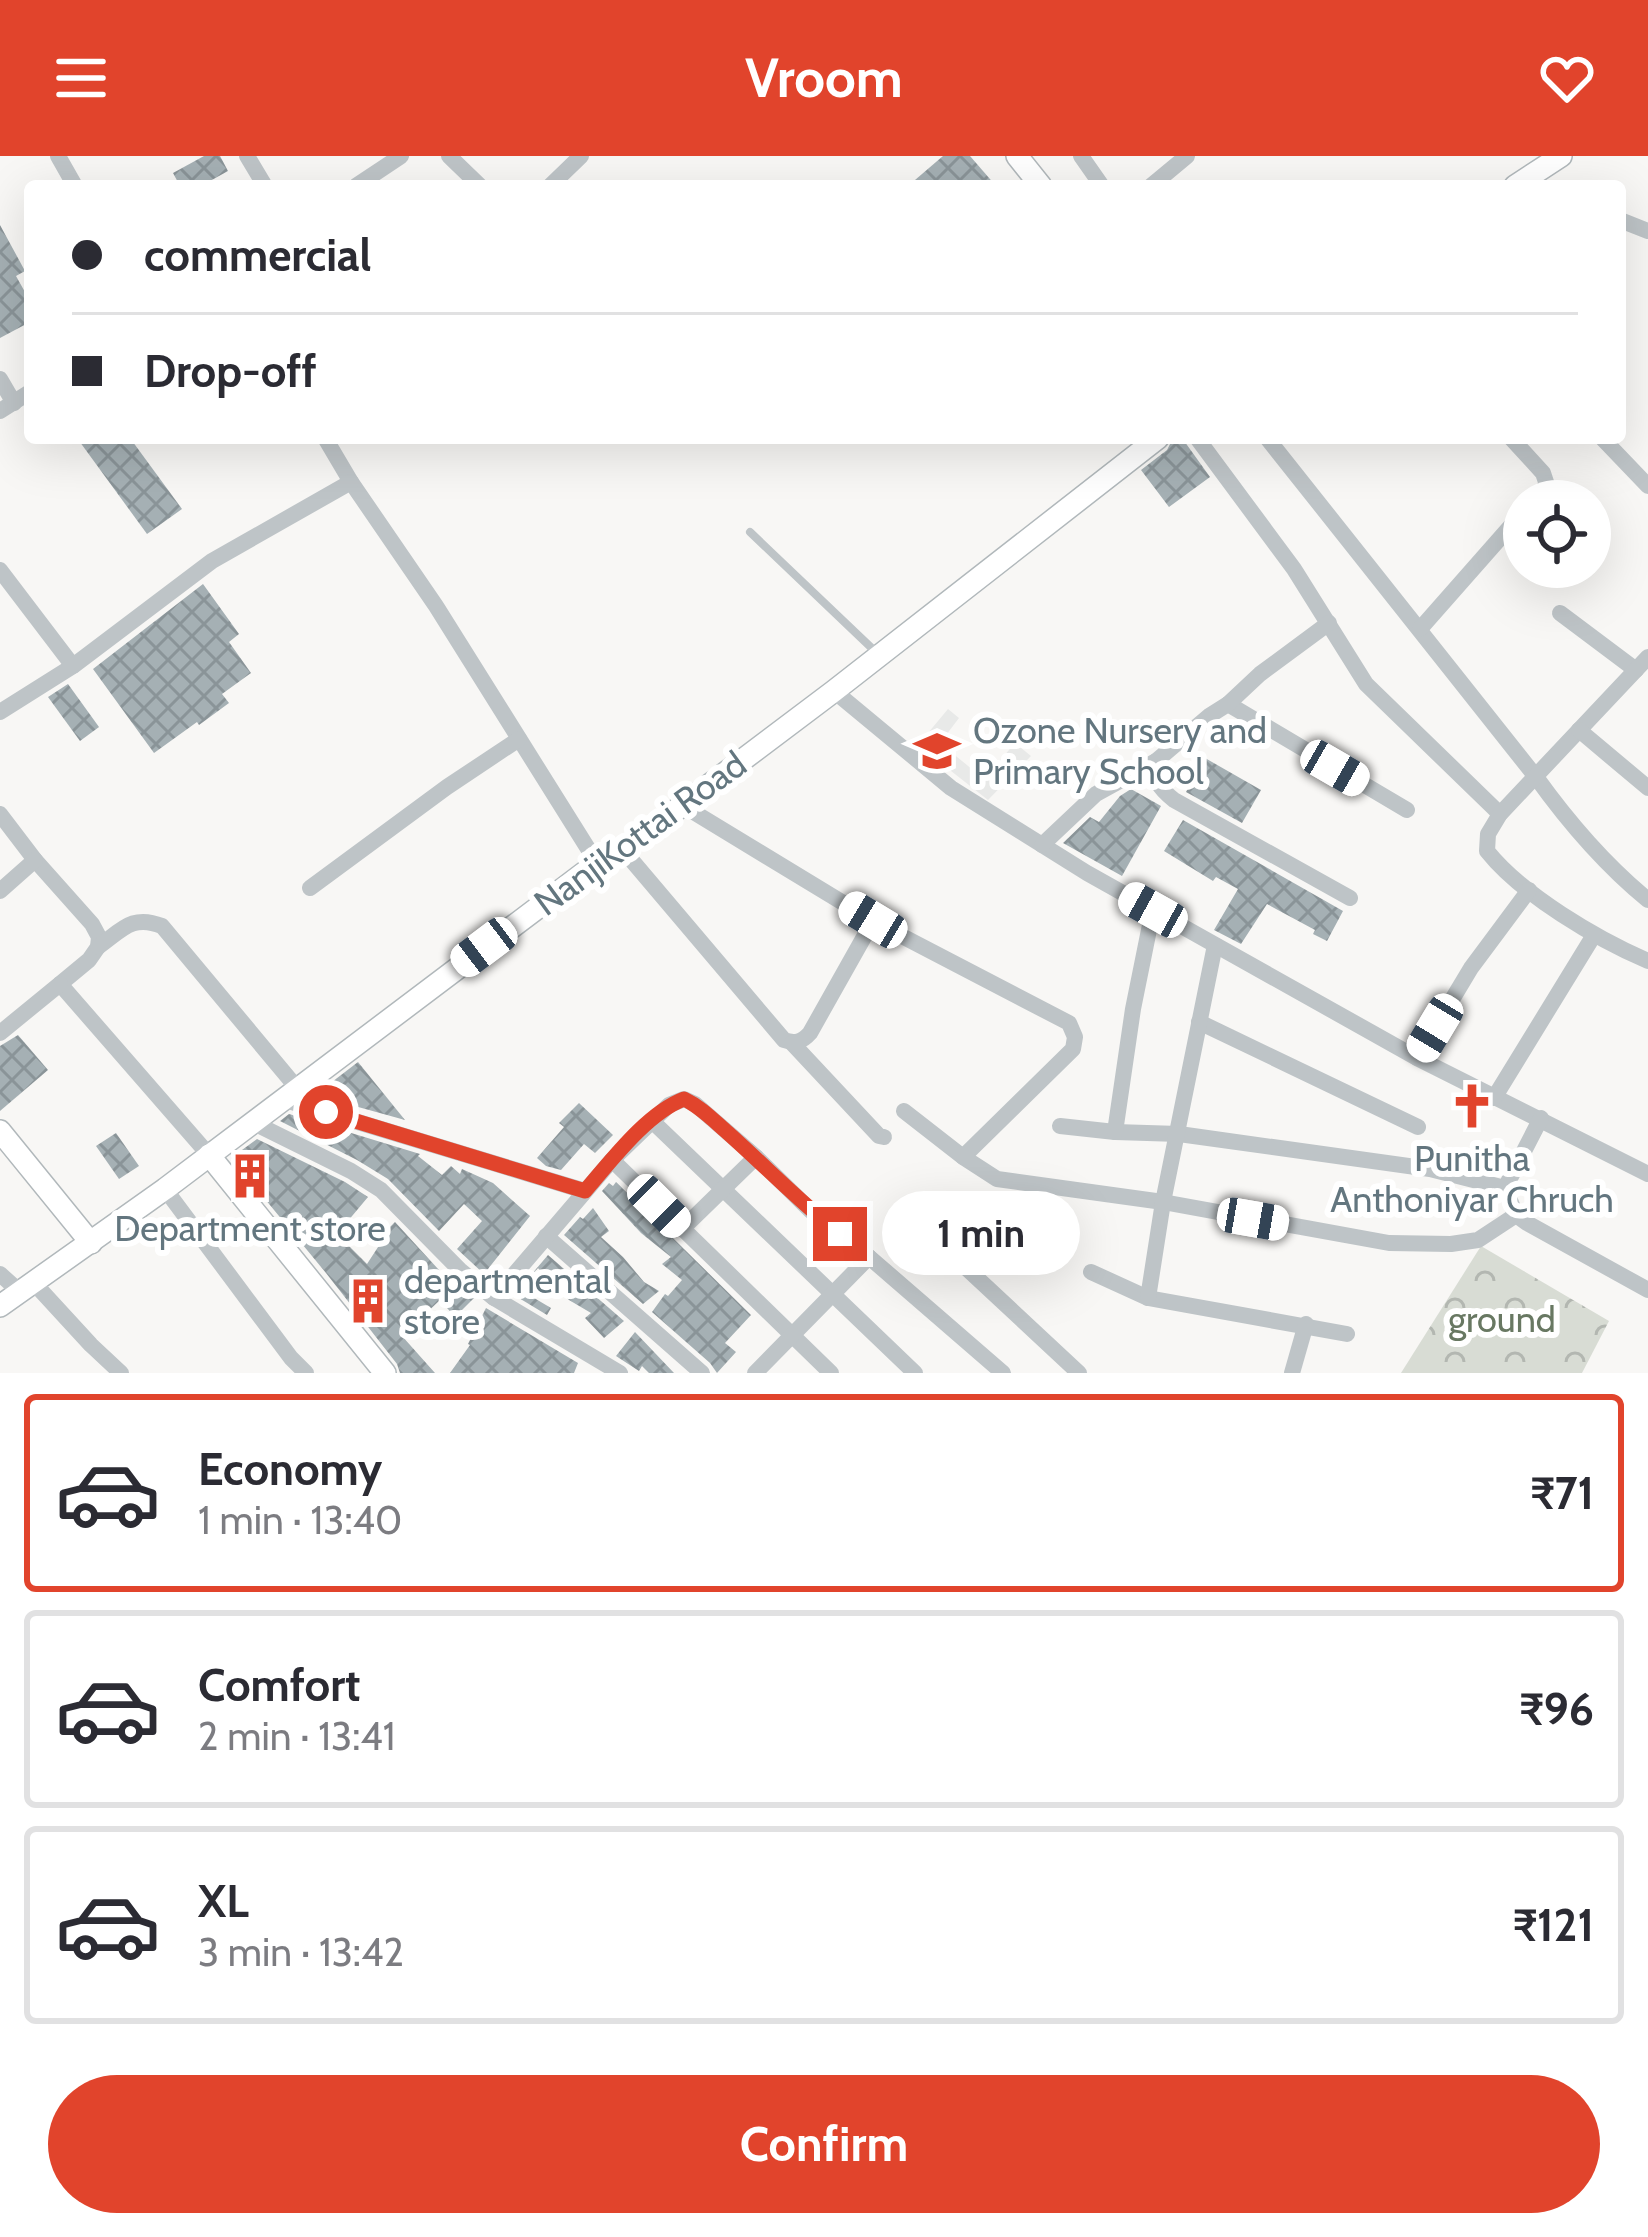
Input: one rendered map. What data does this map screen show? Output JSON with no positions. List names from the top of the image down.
{
  "streets": {
    "main road": ["NanjiKottai Road"]
  },
  "parks": ["ground"],
  "places": {
    "school or university": ["Ozone Nursery and Primary School"],
    "church": ["Punitha Anthoniyar Chruch"],
    "building": ["Department store", "departmental store"]
  },
  "page": {
    "header": "Vroom",
    "banner": ["commercial", "Drop-off"],
    "bubble": "1 min",
    "list": [
      {
        "name": "Economy",
        "note": "1 min · 13:40",
        "value": "₹71"
      },
      {
        "name": "Comfort",
        "note": "2 min · 13:41",
        "value": "₹96"
      },
      {
        "name": "XL",
        "note": "3 min · 13:42",
        "value": "₹121"
      }
    ],
    "buttons": "Confirm"
  }
}
